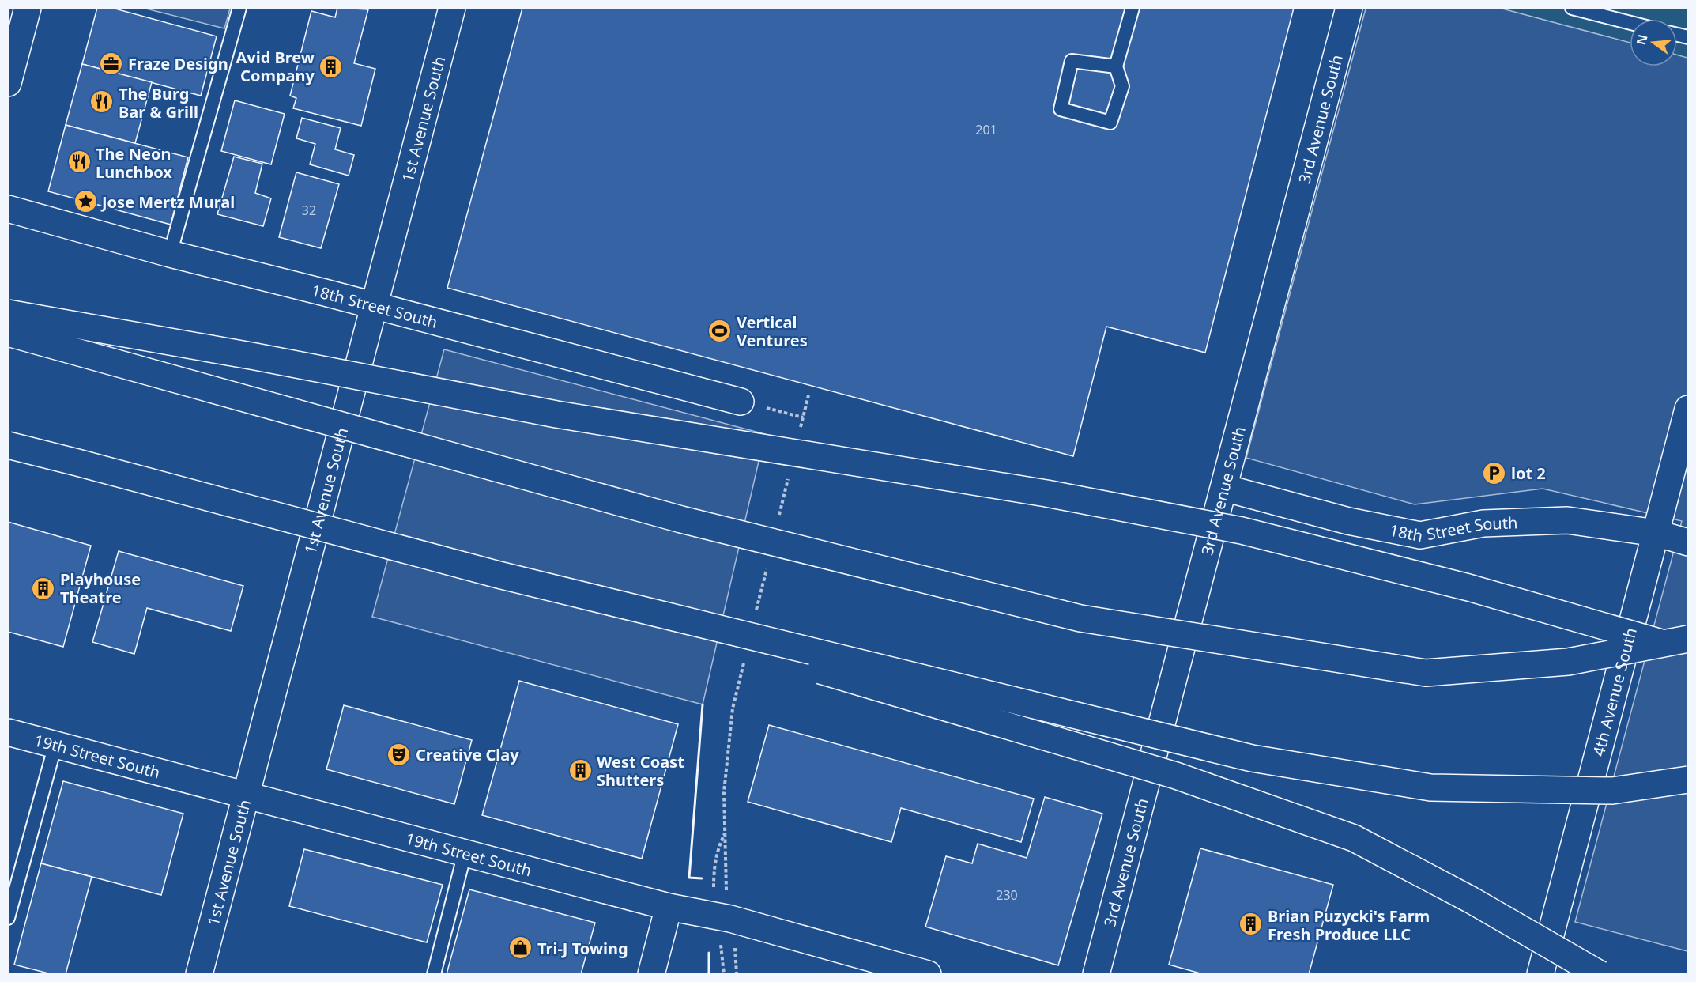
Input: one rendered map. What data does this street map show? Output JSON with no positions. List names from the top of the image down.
{
  "streets": {
    "main road": [
      "1st Avenue South",
      "3rd Avenue South",
      "18th Street South",
      "4th Avenue South",
      "19th Street South"
    ]
  },
  "crossings": [
    ["1st Avenue South", "18th Street South"],
    ["1st Avenue South", "19th Street South"],
    ["3rd Avenue South", "18th Street South"],
    ["18th Street South", "4th Avenue South"]
  ],
  "places": {
    "office": ["Fraze Design"],
    "building": [
      "Avid Brew Company",
      "Playhouse Theatre",
      "West Coast Shutters",
      "Brian Puzycki's Farm Fresh Produce LLC"
    ],
    "restaurant": ["The Burg Bar & Grill", "The Neon Lunchbox"],
    "place": ["Jose Mertz Mural"],
    "sports": ["Vertical Ventures"],
    "parking": ["lot 2"],
    "theatre": ["Creative Clay"],
    "shop": ["Tri-J Towing"]
  },
  "house_numbers": ["201", "32", "230"],
  "north": "left"
}
